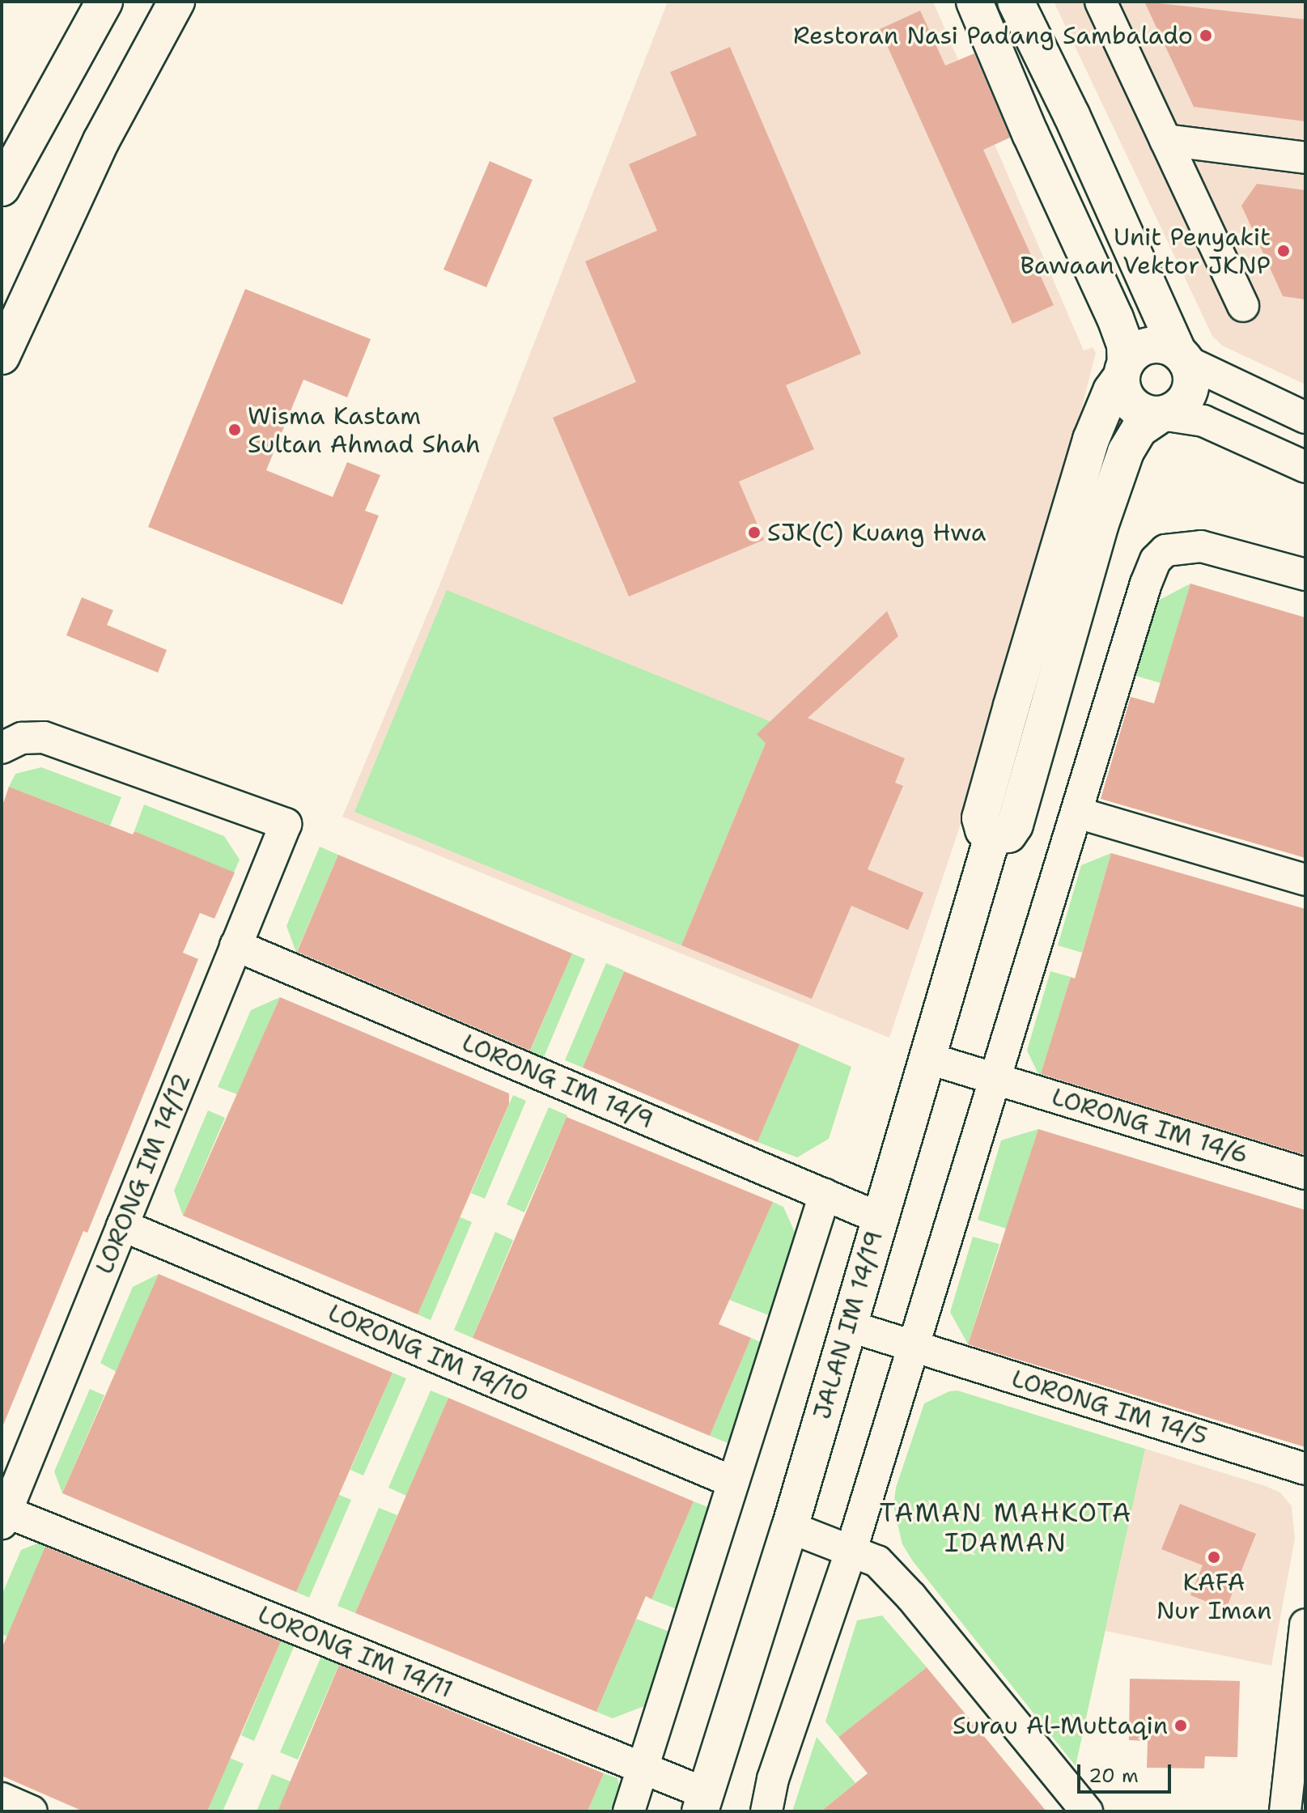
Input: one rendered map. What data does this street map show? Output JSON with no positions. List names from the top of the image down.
{
  "streets": {
    "street": [
      "LORONG IM 14/9",
      "LORONG IM 14/6",
      "LORONG IM 14/12",
      "JALAN IM 14/19",
      "LORONG IM 14/10",
      "LORONG IM 14/5",
      "LORONG IM 14/11"
    ]
  },
  "crossings": [
    ["LORONG IM 14/9", "LORONG IM 14/12"],
    ["LORONG IM 14/9", "JALAN IM 14/19"],
    ["LORONG IM 14/6", "JALAN IM 14/19"],
    ["LORONG IM 14/12", "LORONG IM 14/10"],
    ["LORONG IM 14/12", "LORONG IM 14/11"],
    ["JALAN IM 14/19", "LORONG IM 14/5"],
    ["JALAN IM 14/19", "LORONG IM 14/11"]
  ],
  "districts": ["TAMAN MAHKOTA IDAMAN"],
  "places": [
    "Restoran Nasi Padang Sambalado",
    "Unit Penyakit Bawaan Vektor JKNP",
    "Wisma Kastam Sultan Ahmad Shah",
    "SJK(C) Kuang Hwa",
    "KAFA Nur Iman",
    "Surau Al-Muttaqin"
  ],
  "scale_bar": "20 m"
}
